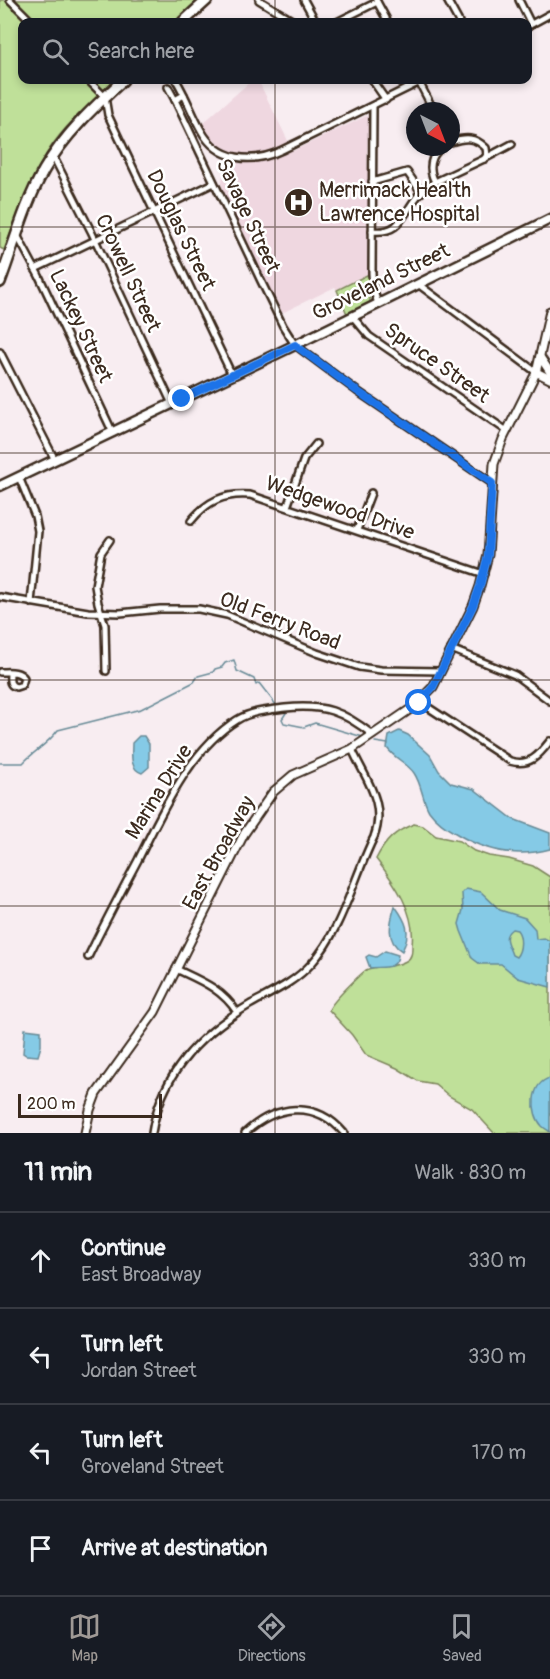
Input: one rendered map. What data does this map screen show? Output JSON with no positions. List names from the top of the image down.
{
  "streets": {
    "main road": ["Groveland Street"],
    "street": [
      "Savage Street",
      "Douglas Street",
      "Crowell Street",
      "Lackey Street",
      "Spruce Street",
      "Wedgewood Drive",
      "Old Ferry Road",
      "Marina Drive",
      "East Broadway"
    ]
  },
  "crossings": [
    ["Savage Street", "Groveland Street"],
    ["Douglas Street", "Groveland Street"],
    ["Crowell Street", "Groveland Street"],
    ["Groveland Street", "Lackey Street"],
    ["Groveland Street", "Spruce Street"],
    ["Spruce Street", "East Broadway"],
    ["Wedgewood Drive", "East Broadway"],
    ["Old Ferry Road", "East Broadway"],
    ["Marina Drive", "East Broadway"]
  ],
  "places": {
    "hospital": ["Merrimack Health Lawrence Hospital"]
  },
  "scale_bar": "200 m",
  "north": "bottom right",
  "page": {
    "search": "Search here",
    "scale": "200 m",
    "heading": ["11 min", "Walk · 830 m"],
    "list": [
      ["Continue", "East Broadway", "330 m"],
      ["Turn left", "Jordan Street", "330 m"],
      ["Turn left", "Groveland Street", "170 m"],
      "Arrive at destination"
    ],
    "nav": ["Map", "Directions", "Saved"]
  }
}
